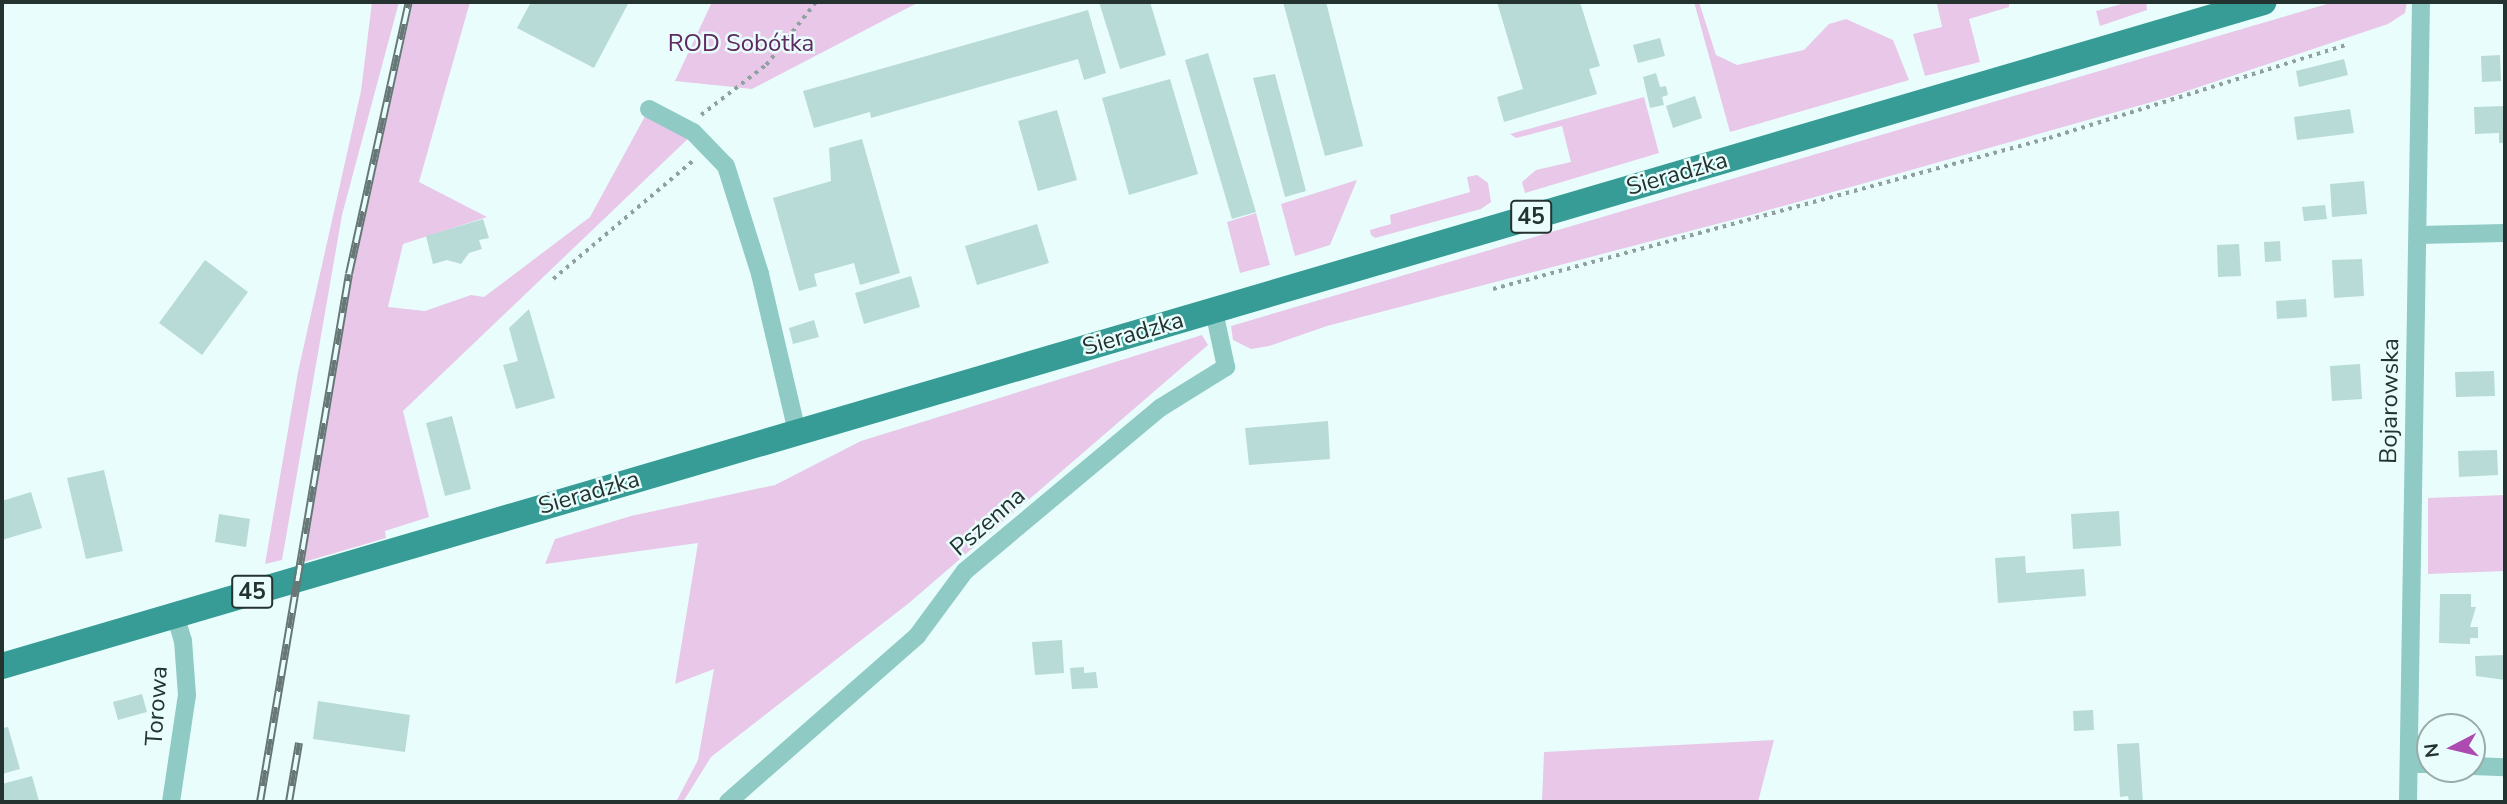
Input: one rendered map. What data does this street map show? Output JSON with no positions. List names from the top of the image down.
{
  "streets": {
    "main road": ["Sieradzka", "45"],
    "street": ["Bojarowska", "Pszenna", "Torowa"]
  },
  "crossings": [
    ["Sieradzka", "Pszenna"],
    ["Sieradzka", "Torowa"]
  ],
  "parks": ["ROD Sobótka"],
  "north": "left"
}
